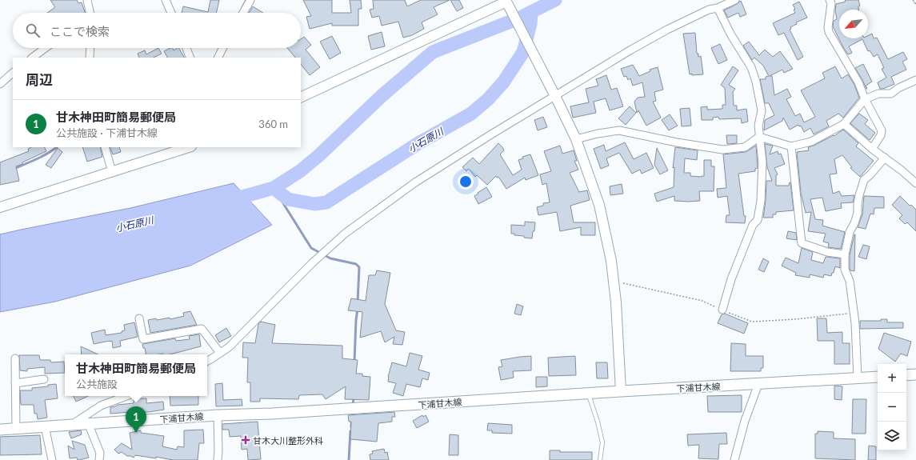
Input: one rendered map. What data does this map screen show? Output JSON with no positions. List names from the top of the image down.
{
  "streets": {
    "main road": ["下浦甘木線"]
  },
  "water": ["小石原川"],
  "places": {
    "health": ["甘木大川整形外科"]
  },
  "north": "bottom left",
  "page": {
    "search": "ここで検索",
    "heading": "周辺",
    "list": [
      {
        "mark": "1",
        "name": "甘木神田町簡易郵便局",
        "note": "公共施設 · 下浦甘木線",
        "value": "360 m"
      }
    ],
    "popup": ["甘木神田町簡易郵便局", "公共施設"],
    "map_buttons": ["+", "−"],
    "pins": "1"
  }
}
